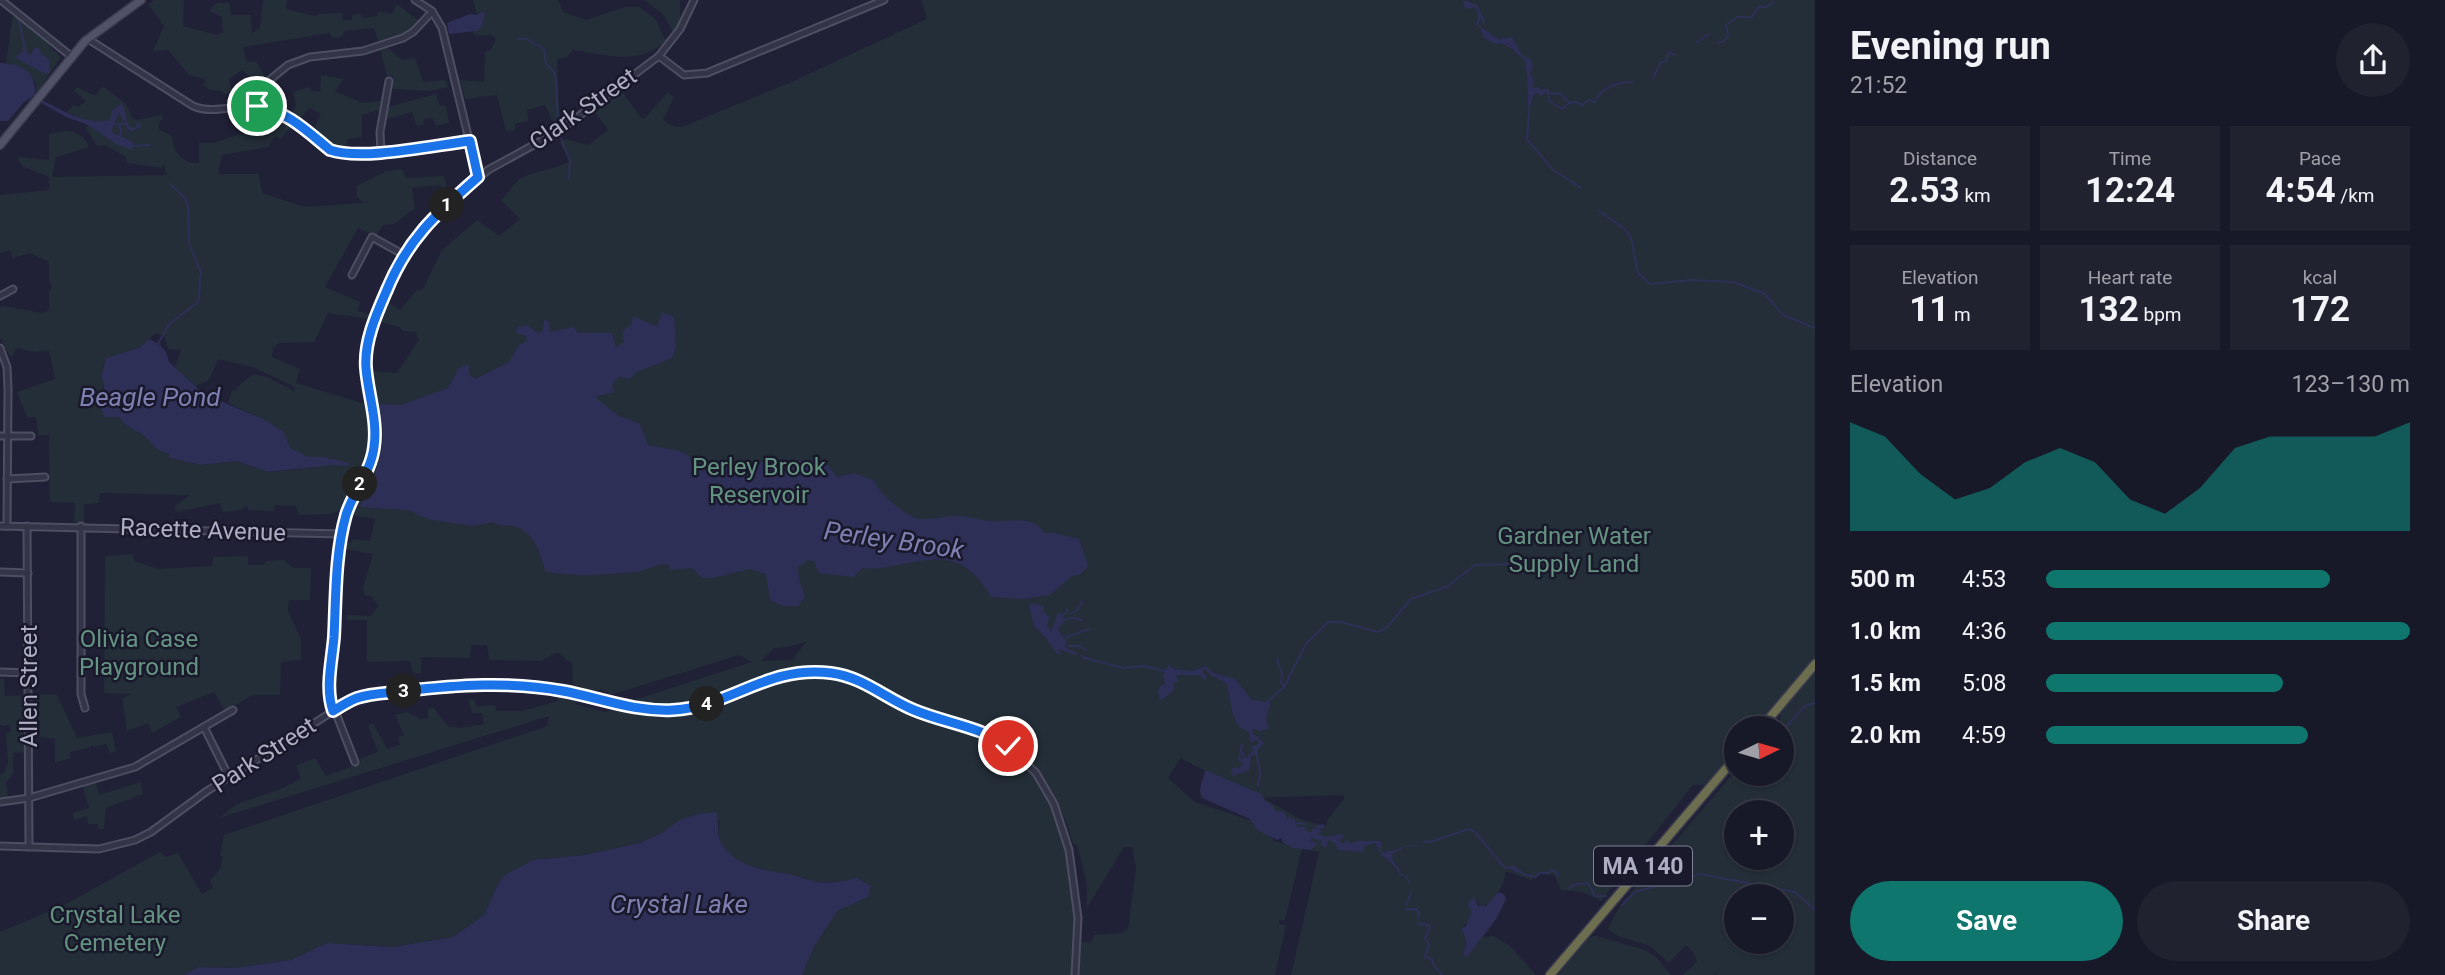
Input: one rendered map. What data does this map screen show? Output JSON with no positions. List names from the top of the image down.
{
  "streets": {
    "highway": ["MA 140"],
    "street": [
      "Clark Street",
      "Racette Avenue",
      "Allen Street",
      "Park Street"
    ]
  },
  "crossings": [
    ["Clark Street", "Racette Avenue"],
    ["Clark Street", "Park Street"],
    ["Racette Avenue", "Allen Street"],
    ["Allen Street", "Park Street"]
  ],
  "water": ["Beagle Pond", "Perley Brook", "Crystal Lake"],
  "parks": [
    "Perley Brook Reservoir",
    "Gardner Water Supply Land",
    "Olivia Case Playground",
    "Crystal Lake Cemetery"
  ],
  "north": "right",
  "page": {
    "heading": ["Evening run", "21:52"],
    "stats": [
      ["Distance", "2.53 km"],
      ["Time", "12:24"],
      ["Pace", "4:54 /km"],
      ["Elevation", "11 m"],
      ["Heart rate", "132 bpm"],
      ["kcal", "172"]
    ],
    "pins": [
      "1",
      "2",
      "3",
      "4"
    ],
    "chart": ["Elevation", "123–130 m"],
    "list": [
      {
        "name": "500 m",
        "note": "4:53"
      },
      {
        "name": "1.0 km",
        "note": "4:36"
      },
      {
        "name": "1.5 km",
        "note": "5:08"
      },
      {
        "name": "2.0 km",
        "note": "4:59"
      }
    ],
    "map_buttons": ["+", "−"],
    "buttons": ["Save", "Share"]
  }
}
